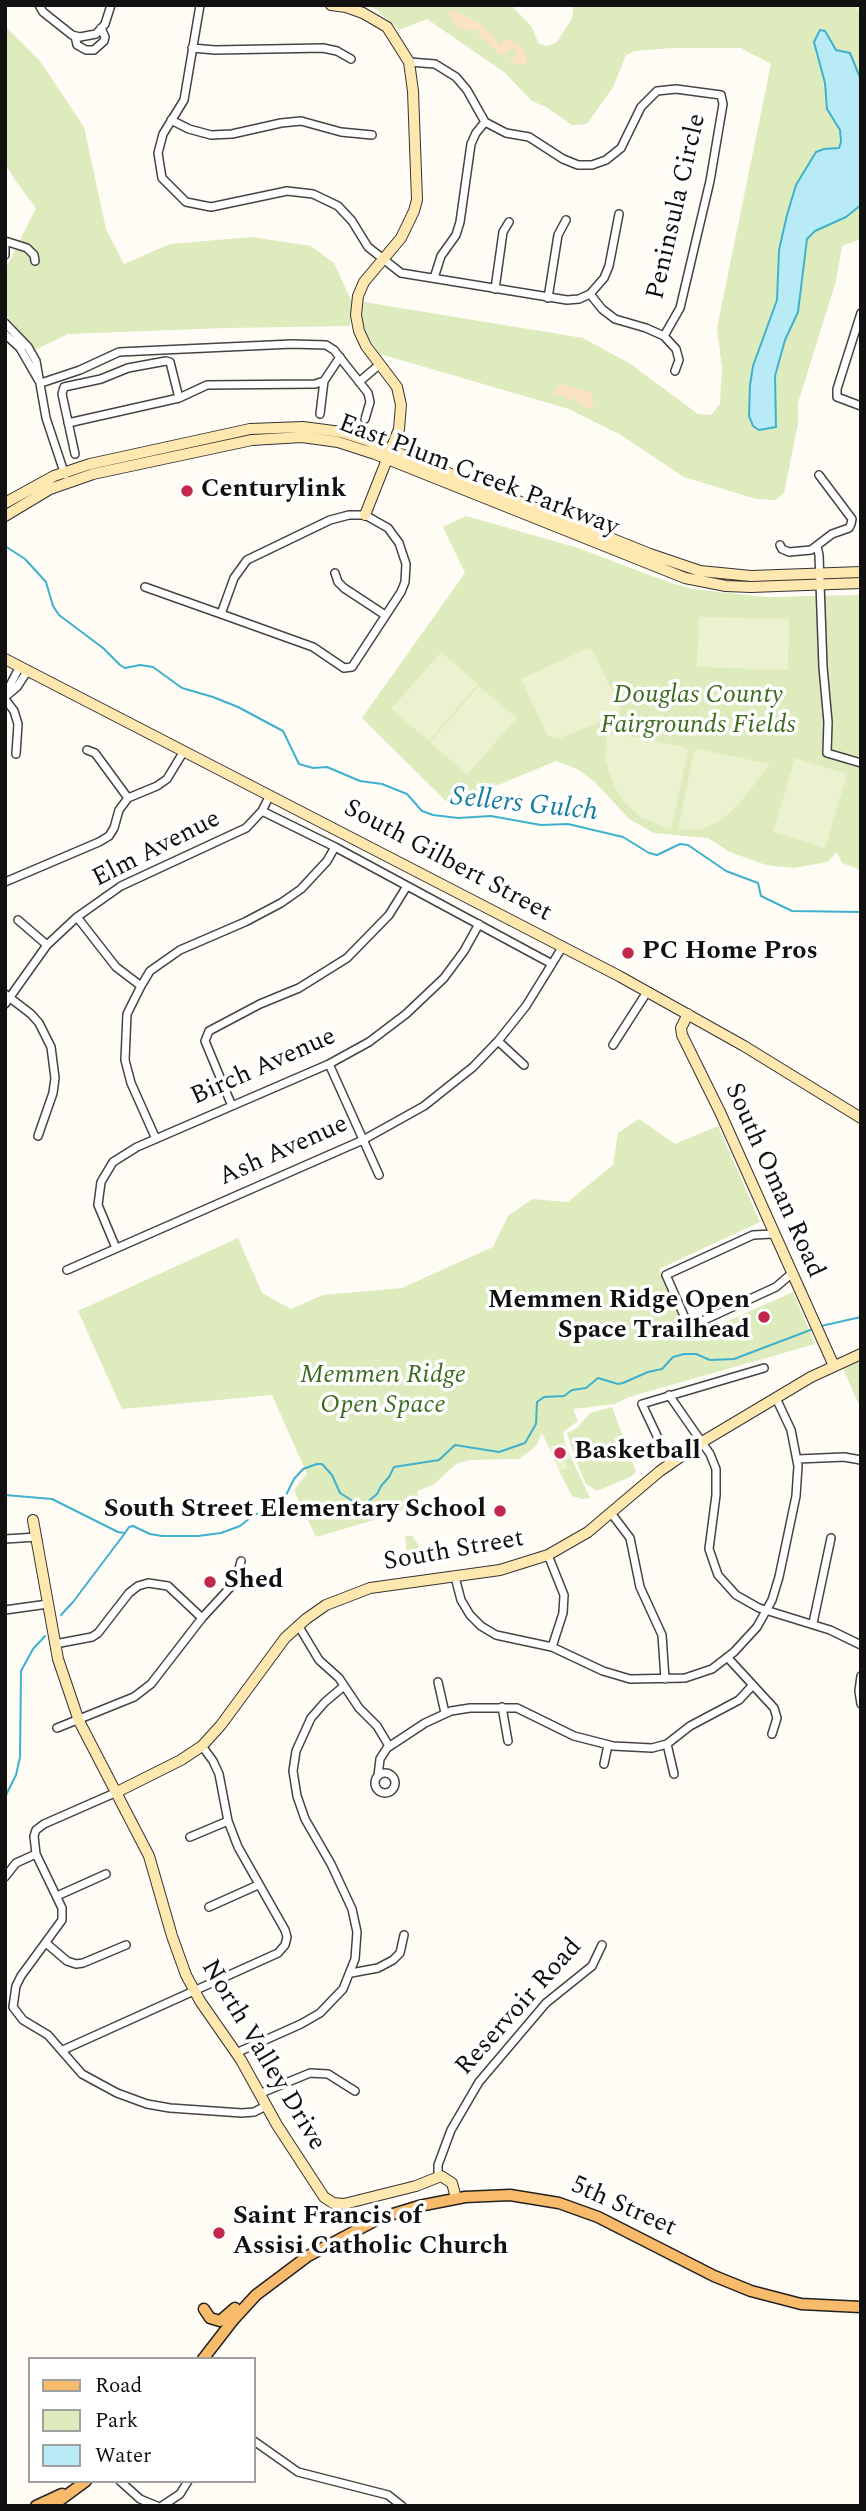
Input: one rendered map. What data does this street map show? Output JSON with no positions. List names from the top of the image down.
{
  "streets": {
    "main road": ["5th Street"],
    "street": [
      "Peninsula Circle",
      "East Plum Creek Parkway",
      "Elm Avenue",
      "South Gilbert Street",
      "Birch Avenue",
      "Ash Avenue",
      "South Oman Road",
      "South Street",
      "Reservoir Road",
      "North Valley Drive"
    ]
  },
  "crossings": [
    ["Elm Avenue", "South Gilbert Street"],
    ["South Gilbert Street", "Ash Avenue"],
    ["South Gilbert Street", "South Oman Road"],
    ["Birch Avenue", "Ash Avenue"],
    ["South Oman Road", "South Street"],
    ["South Street", "North Valley Drive"],
    ["Reservoir Road", "North Valley Drive"]
  ],
  "water": ["Sellers Gulch"],
  "parks": ["Douglas County Fairgrounds Fields", "Memmen Ridge Open Space"],
  "places": [
    "Centurylink",
    "PC Home Pros",
    "Memmen Ridge Open Space Trailhead",
    "Basketball",
    "South Street Elementary School",
    "Shed",
    "Saint Francis of Assisi Catholic Church"
  ],
  "legend": ["Road", "Park", "Water"]
}
